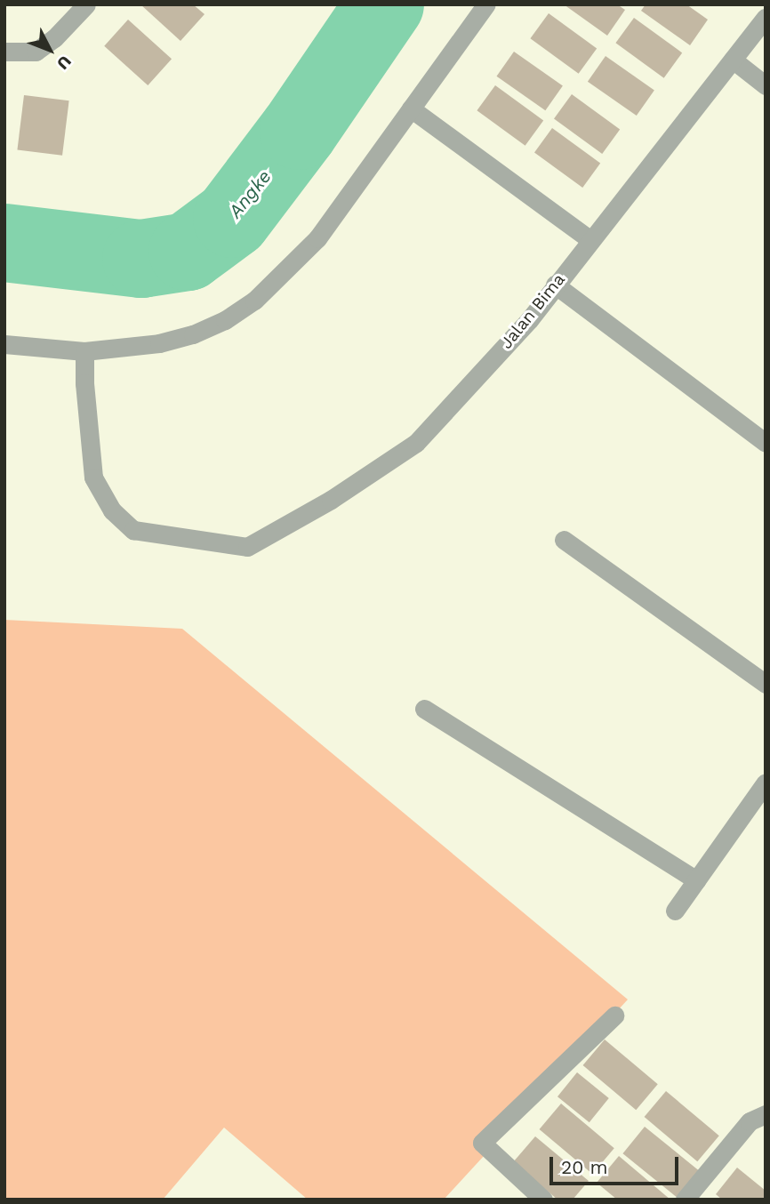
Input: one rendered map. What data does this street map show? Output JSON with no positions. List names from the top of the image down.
{
  "streets": {
    "street": ["Jalan Bima"]
  },
  "water": ["Angke"],
  "scale_bar": "20 m",
  "north": "bottom right"
}
